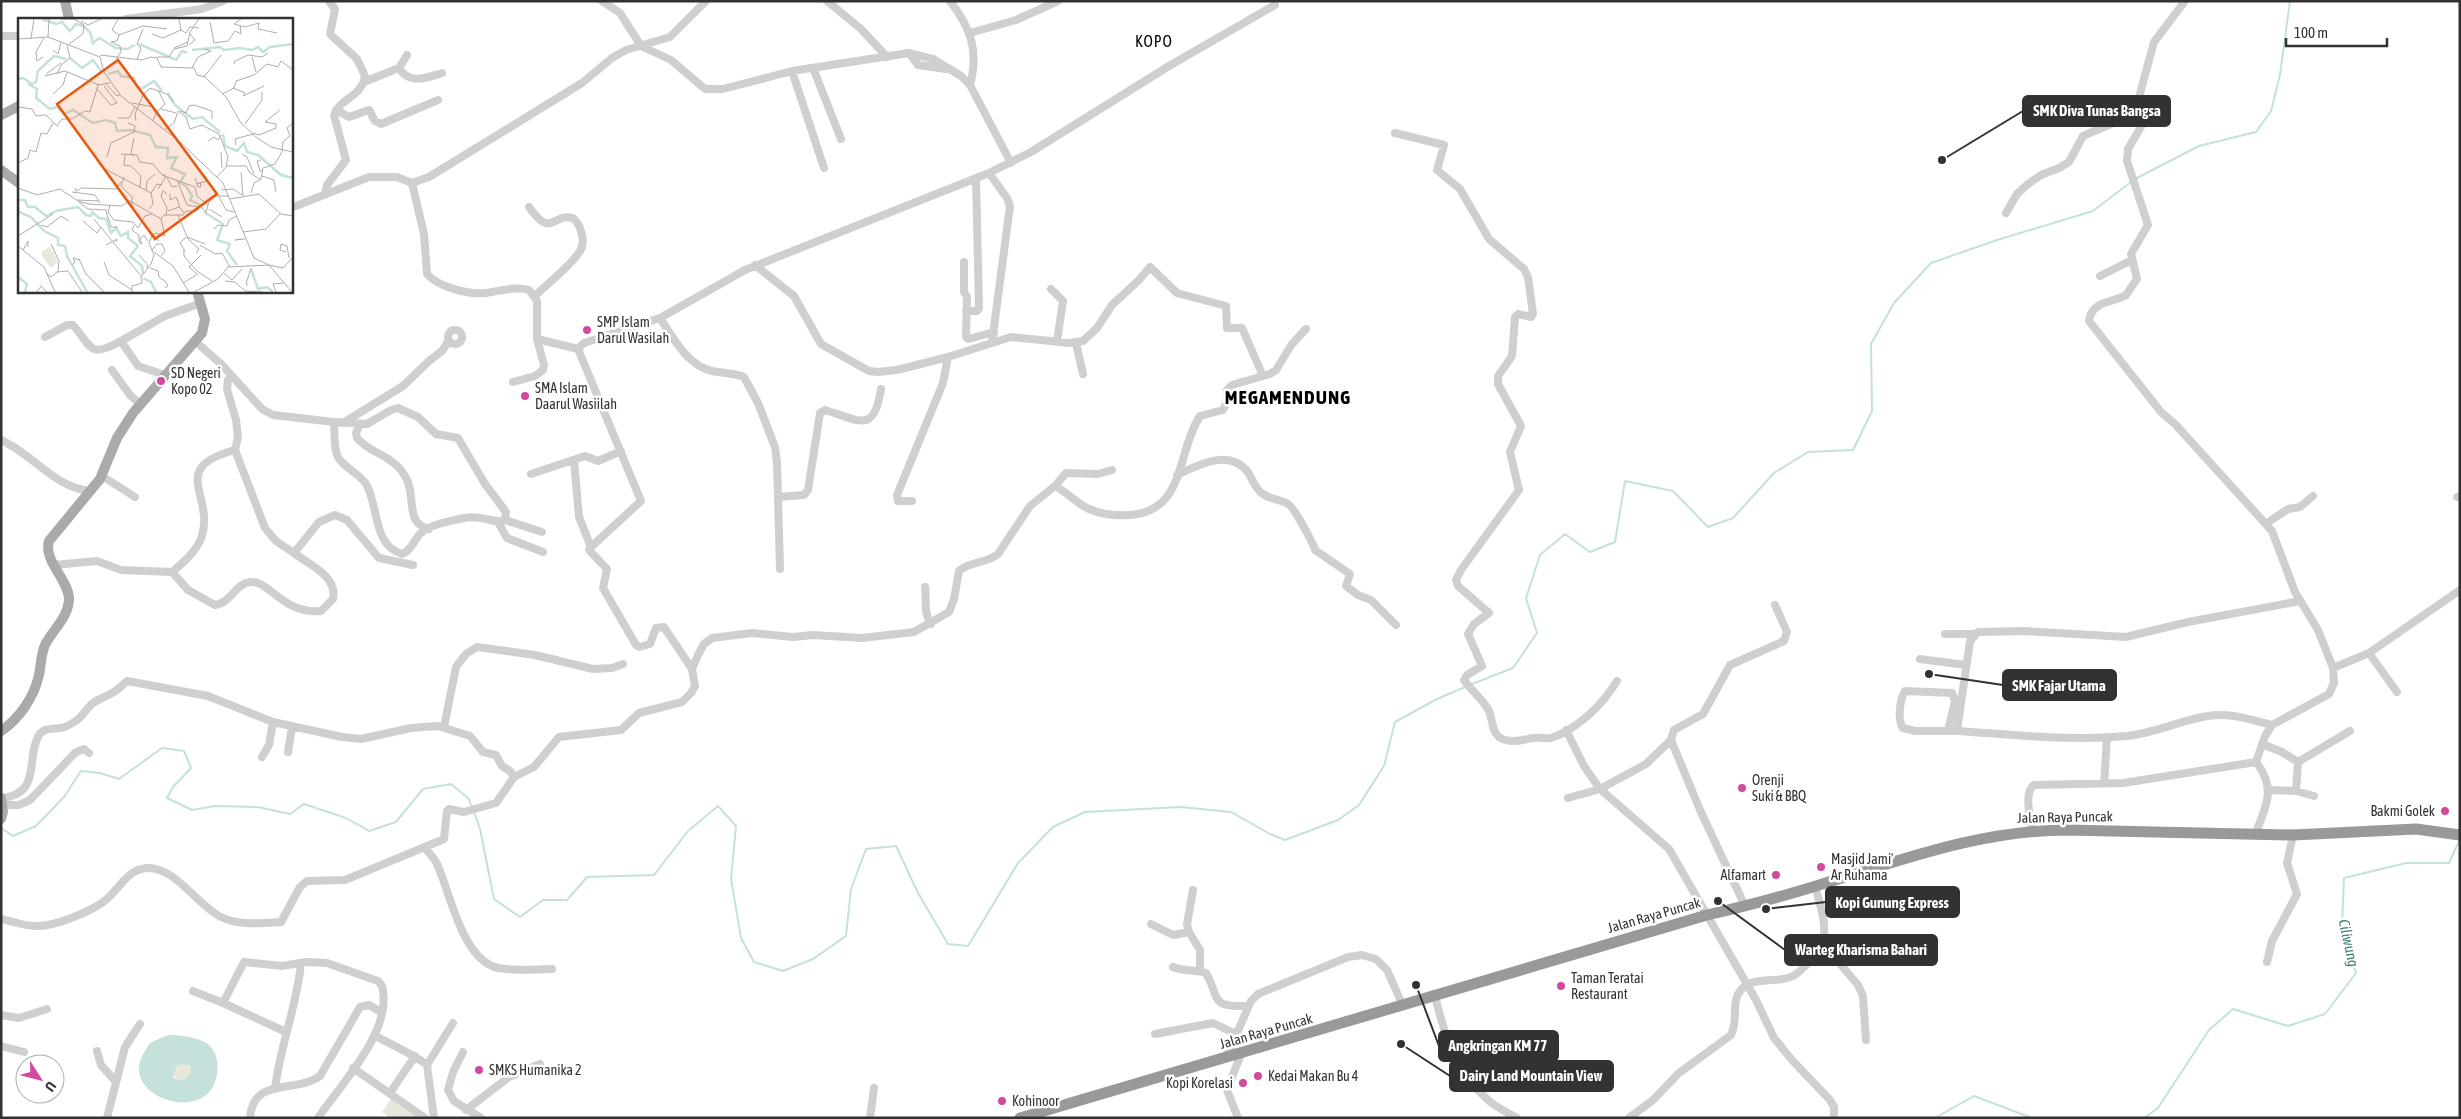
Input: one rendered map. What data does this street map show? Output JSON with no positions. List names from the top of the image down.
{
  "streets": {
    "highway": ["Jalan Raya Puncak"]
  },
  "districts": ["KOPO", "MEGAMENDUNG"],
  "water": ["Ciliwung"],
  "places": [
    "SMK Diva Tunas Bangsa",
    "SMP Islam Darul Wasilah",
    "SD Negeri Kopo 02",
    "SMA Islam Daarul Wasiilah",
    "SMK Fajar Utama",
    "Orenji Suki & BBQ",
    "Bakmi Golek",
    "Masjid Jami' Ar Ruhama",
    "Alfamart",
    "Warteg Kharisma Bahari",
    "Kopi Gunung Express",
    "Angkringan KM 77",
    "Taman Teratai Restaurant",
    "Dairy Land Mountain View",
    "SMKS Humanika 2",
    "Kedai Makan Bu 4",
    "Kopi Korelasi",
    "Kohinoor"
  ],
  "scale_bar": "100 m",
  "north": "bottom right"
}
